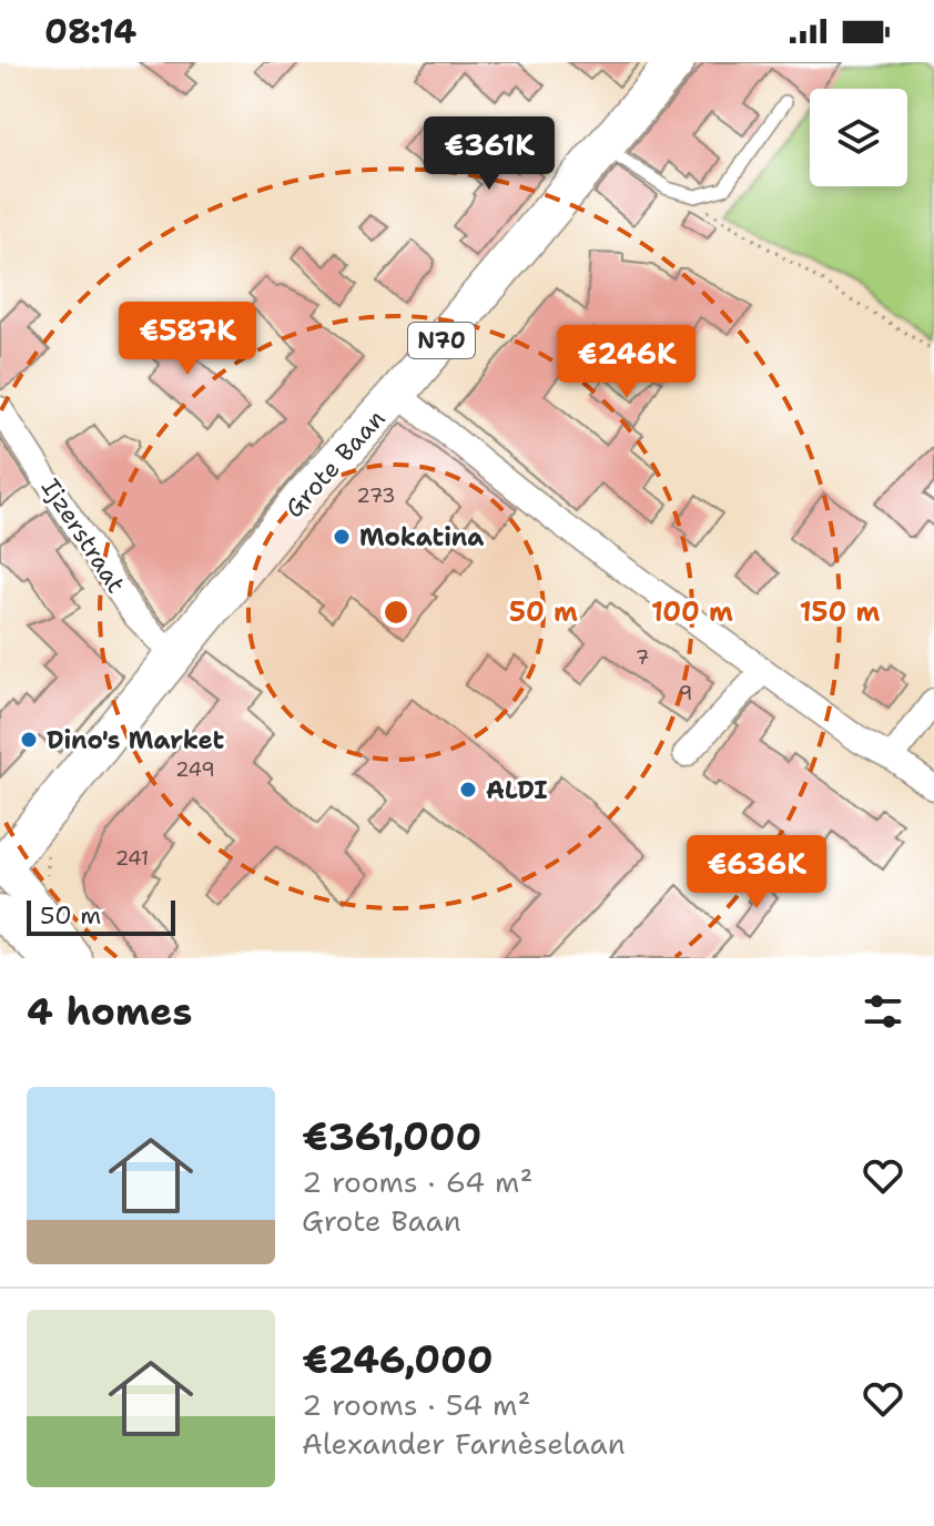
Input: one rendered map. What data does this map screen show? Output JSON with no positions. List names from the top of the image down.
{
  "streets": {
    "main road": ["N70", "Grote Baan"],
    "street": ["Ijzerstraat"]
  },
  "crossings": [
    ["Grote Baan", "Ijzerstraat"]
  ],
  "places": ["Mokatina", "Dino's Market", "ALDI"],
  "house_numbers": [
    "273",
    "7",
    "9",
    "249",
    "241"
  ],
  "scale_bar": "50 m",
  "page": {
    "status": "08:14",
    "price": [
      "€361K",
      "€587K",
      "€246K",
      "€636K"
    ],
    "scale": "50 m",
    "heading": "4 homes",
    "list": [
      {
        "name": "€361,000",
        "note": "2 rooms · 64 m² · Grote Baan"
      },
      {
        "name": "€246,000",
        "note": "2 rooms · 54 m² · Alexander Farnèselaan"
      }
    ]
  },
  "rings": ["50 m", "100 m", "150 m"]
}
